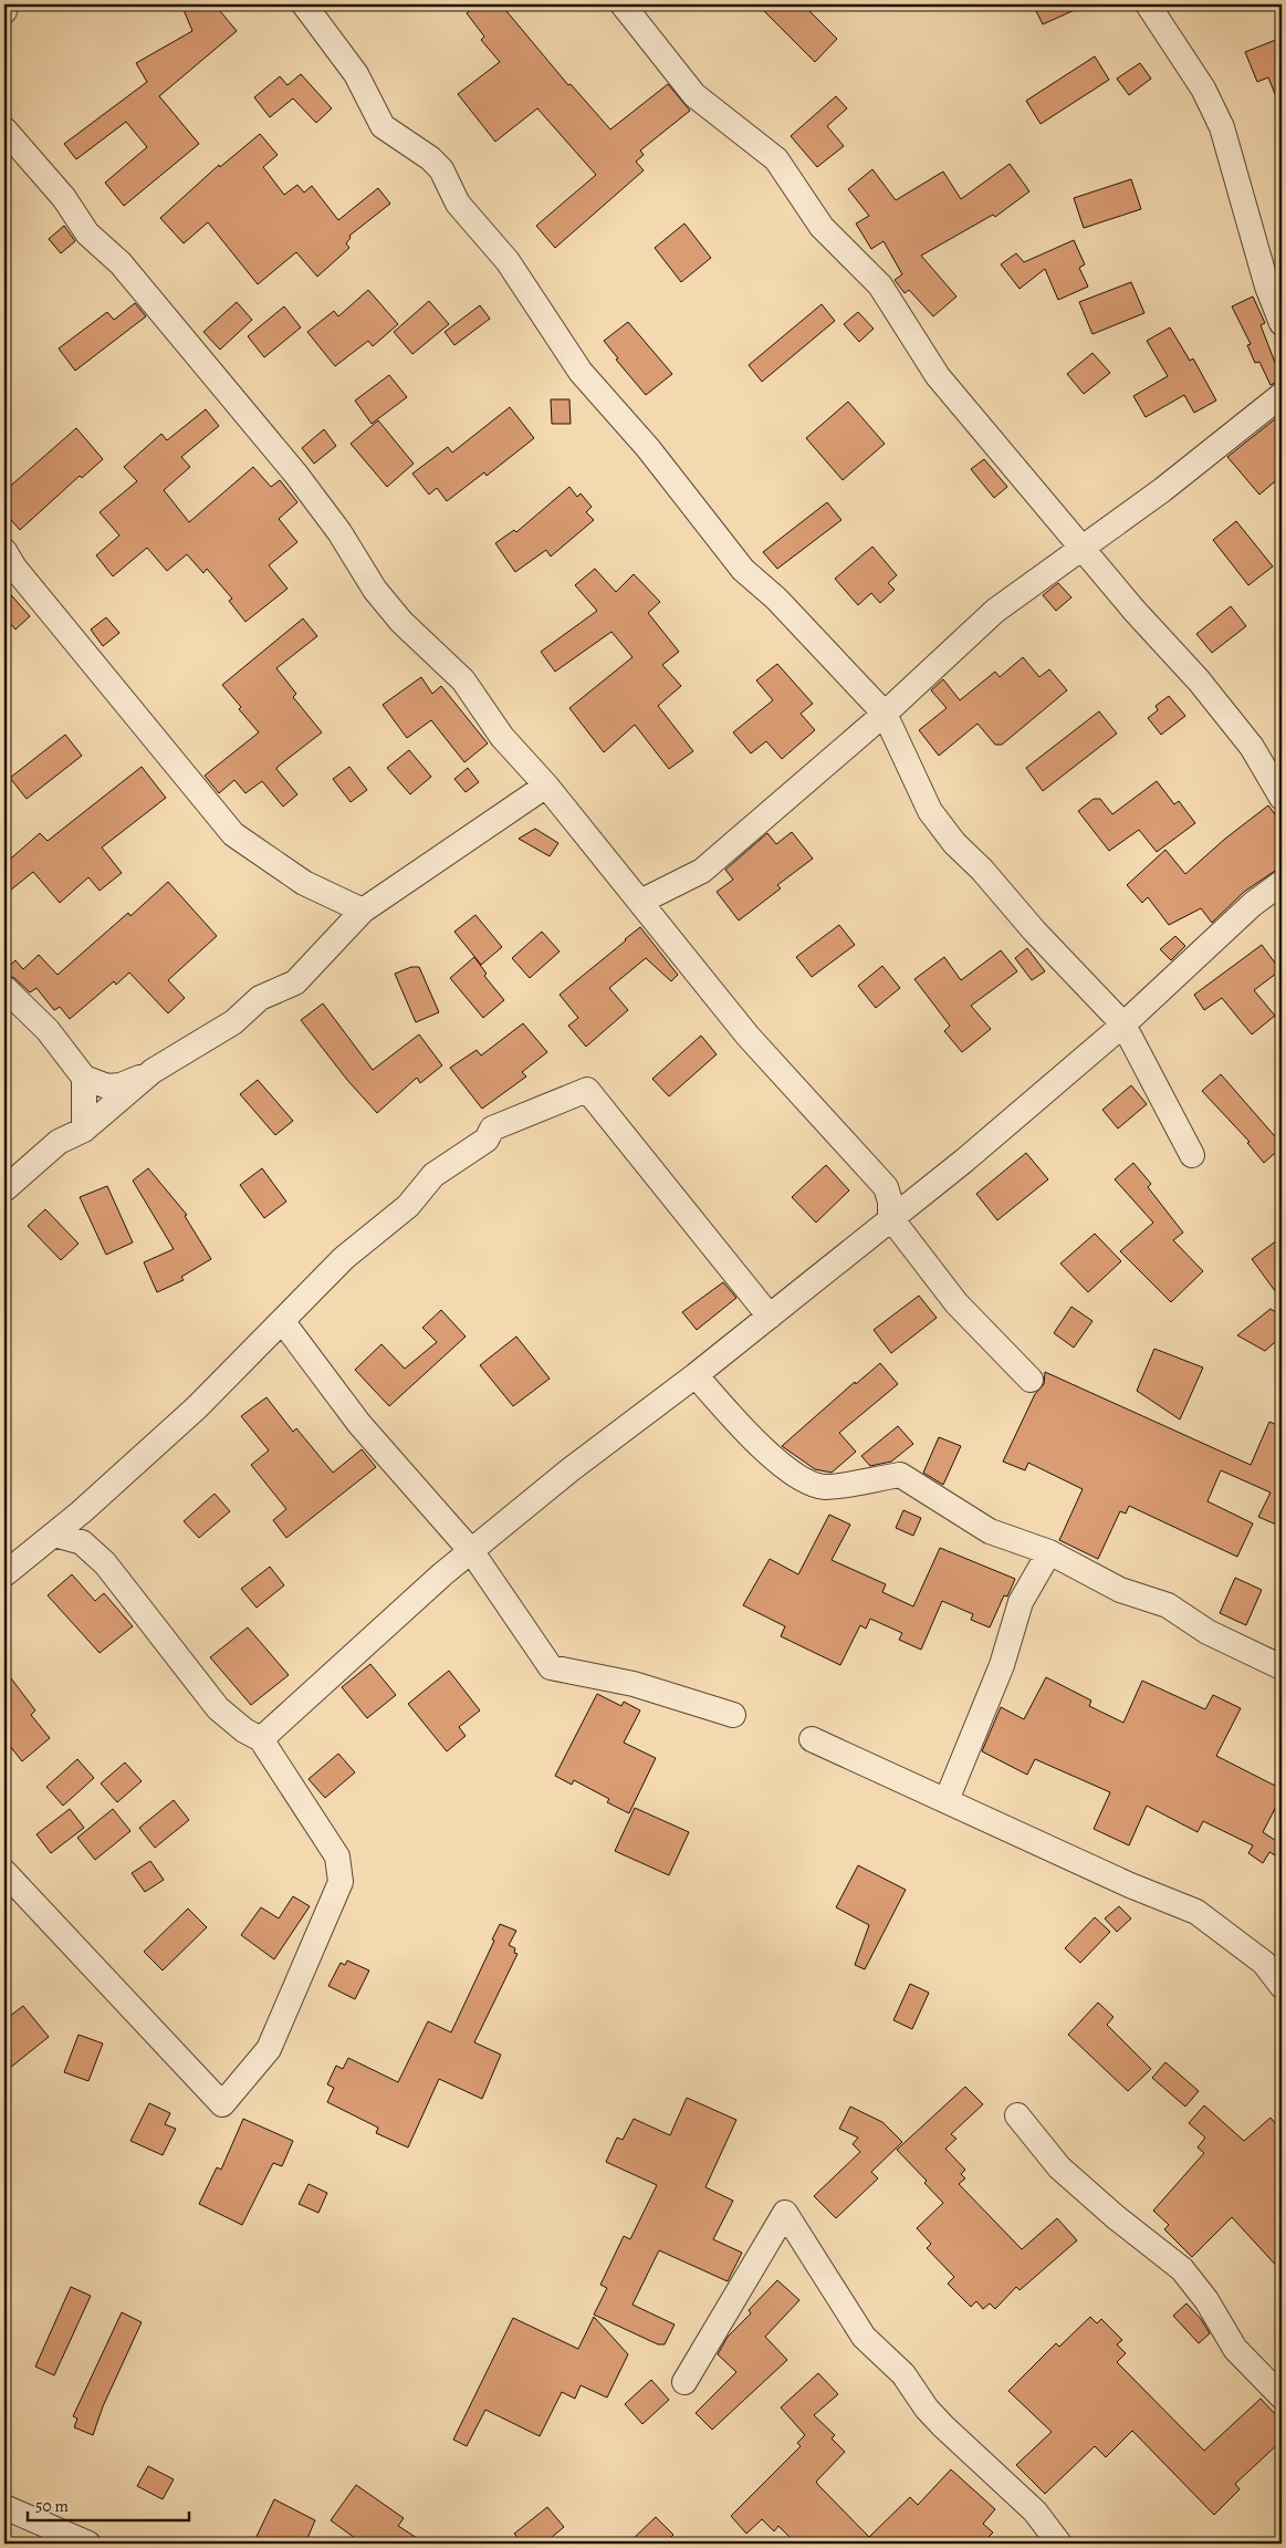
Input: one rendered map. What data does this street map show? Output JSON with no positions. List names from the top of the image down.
{
  "scale_bar": "50 m"
}
